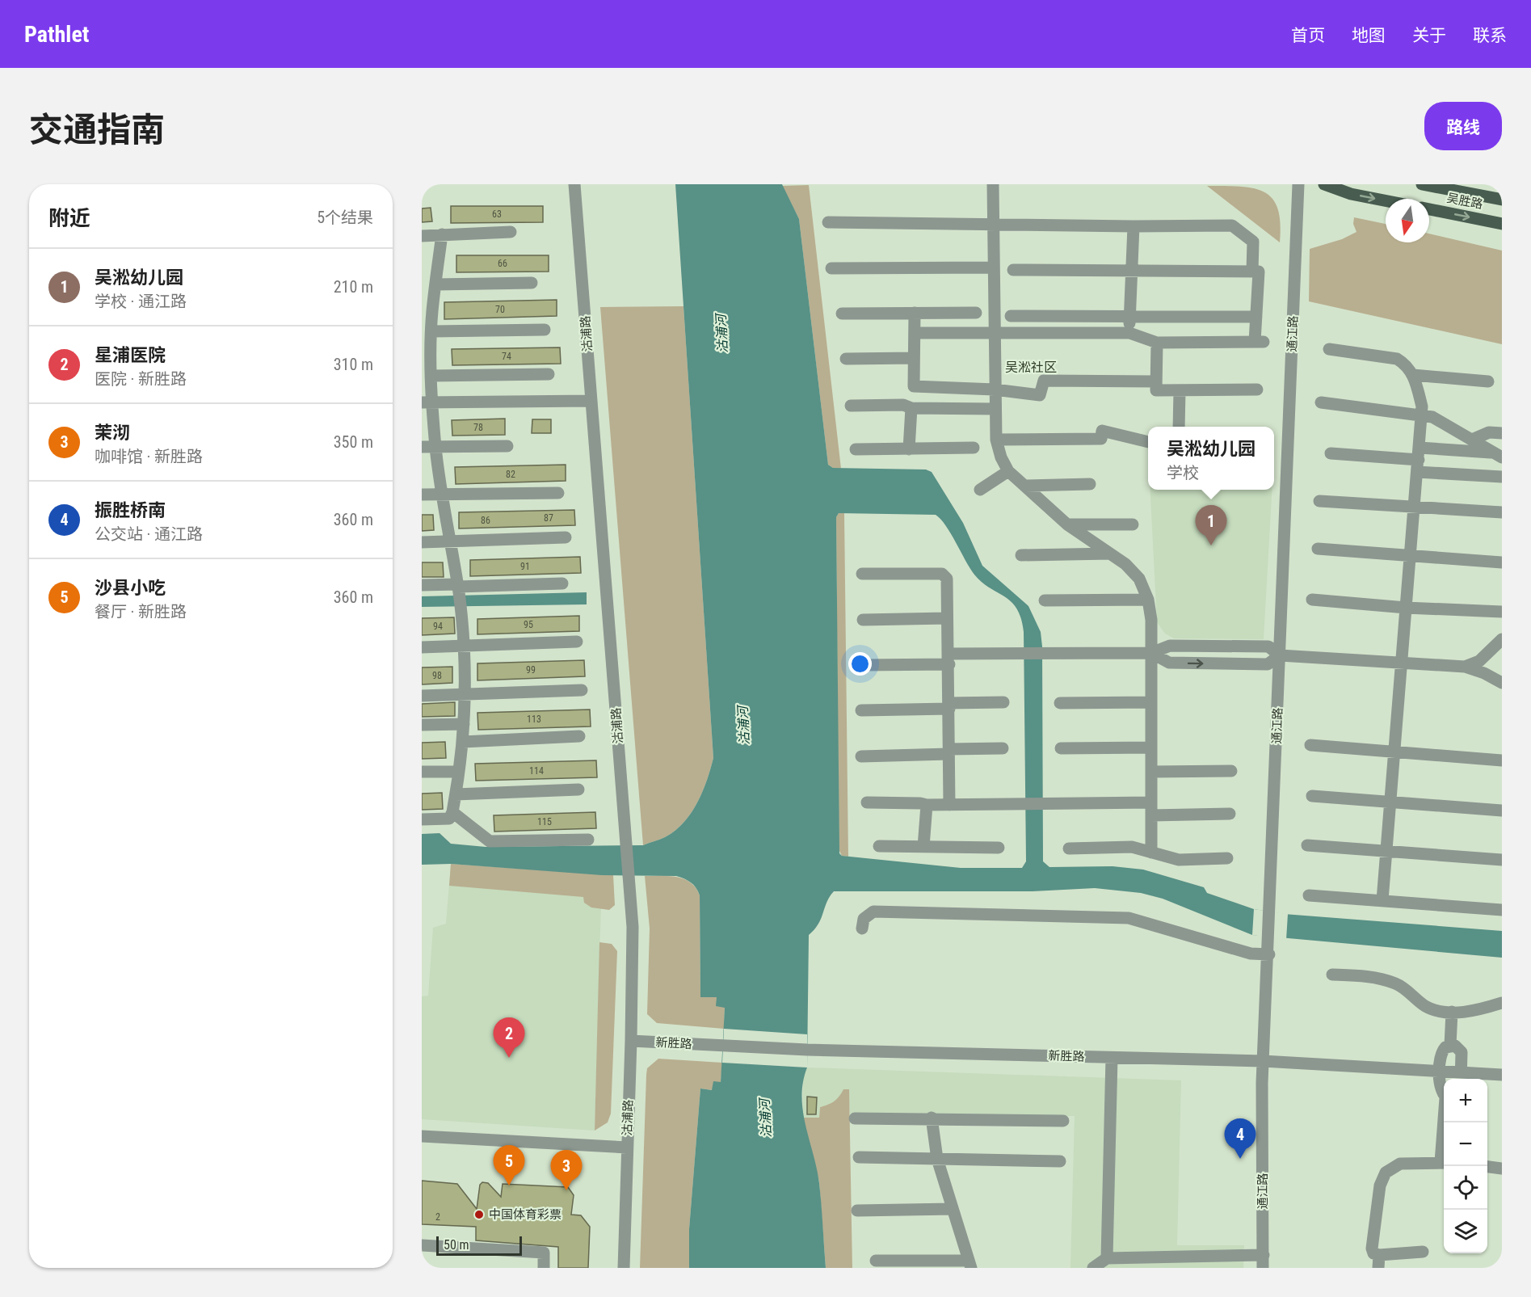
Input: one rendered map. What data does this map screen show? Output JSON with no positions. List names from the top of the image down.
{
  "streets": {
    "main road": ["吴胜路"],
    "street": ["沽浦路", "通江路", "新胜路"]
  },
  "crossings": [
    ["沽浦路", "新胜路"],
    ["通江路", "新胜路"]
  ],
  "districts": ["吴淞社区"],
  "water": ["沽浦河"],
  "places": ["中国体育彩票"],
  "house_numbers": [
    "63",
    "66",
    "70",
    "74",
    "78",
    "82",
    "87",
    "86",
    "91",
    "95",
    "94",
    "99",
    "98",
    "113",
    "114",
    "115",
    "2"
  ],
  "scale_bar": "50 m",
  "north": "bottom",
  "page": {
    "header": "Pathlet",
    "nav": [
      "首页",
      "地图",
      "关于",
      "联系"
    ],
    "title": "交通指南",
    "buttons": "路线",
    "heading": ["附近", "5个结果"],
    "list": [
      {
        "mark": "1",
        "name": "吴淞幼儿园",
        "note": "学校 · 通江路",
        "value": "210 m"
      },
      {
        "mark": "2",
        "name": "星浦医院",
        "note": "医院 · 新胜路",
        "value": "310 m"
      },
      {
        "mark": "3",
        "name": "茉沏",
        "note": "咖啡馆 · 新胜路",
        "value": "350 m"
      },
      {
        "mark": "4",
        "name": "振胜桥南",
        "note": "公交站 · 通江路",
        "value": "360 m"
      },
      {
        "mark": "5",
        "name": "沙县小吃",
        "note": "餐厅 · 新胜路",
        "value": "360 m"
      }
    ],
    "popup": ["吴淞幼儿园", "学校"],
    "pins": [
      "1",
      "2",
      "4",
      "5",
      "3"
    ],
    "map_buttons": ["+", "−"],
    "scale": "50 m"
  }
}
